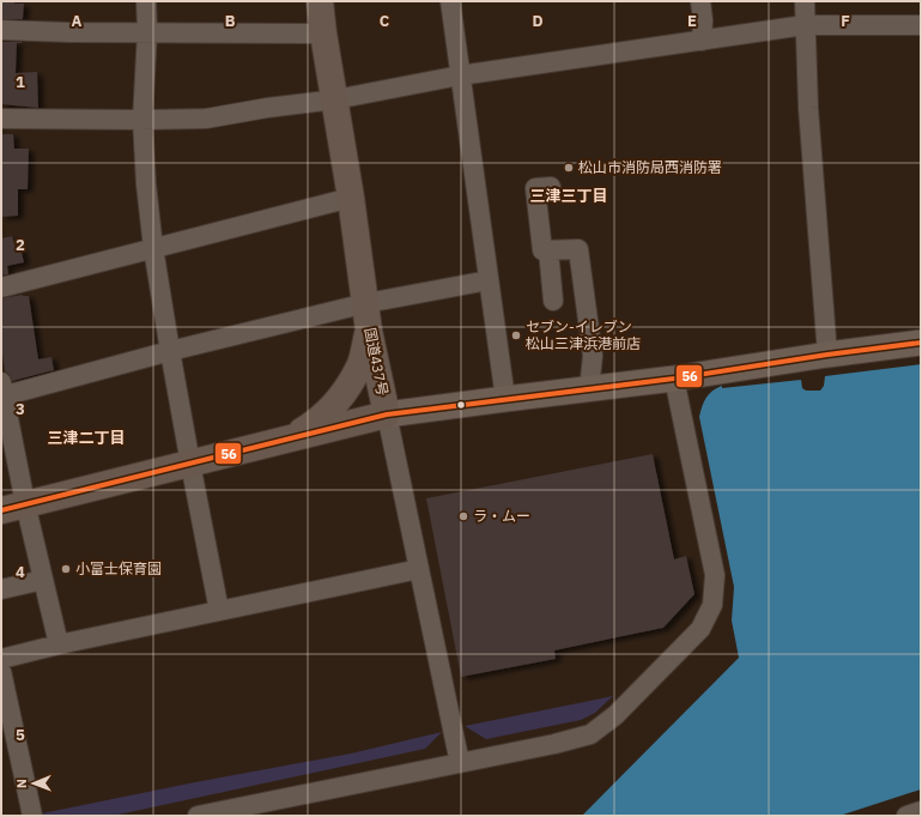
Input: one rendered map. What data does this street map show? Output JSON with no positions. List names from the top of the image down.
{
  "streets": {
    "highway": ["国道437号"]
  },
  "districts": ["三津三丁目", "三津二丁目"],
  "places": [
    "松山市消防局西消防署",
    "セブン-イレブン 松山三津浜港前店",
    "ラ・ムー",
    "小富士保育園"
  ],
  "lines": ["transit line 56"],
  "north": "left",
  "grid": {
    "columns": [
      "A",
      "B",
      "C",
      "D",
      "E",
      "F"
    ],
    "rows": [
      "1",
      "2",
      "3",
      "4",
      "5"
    ]
  }
}
